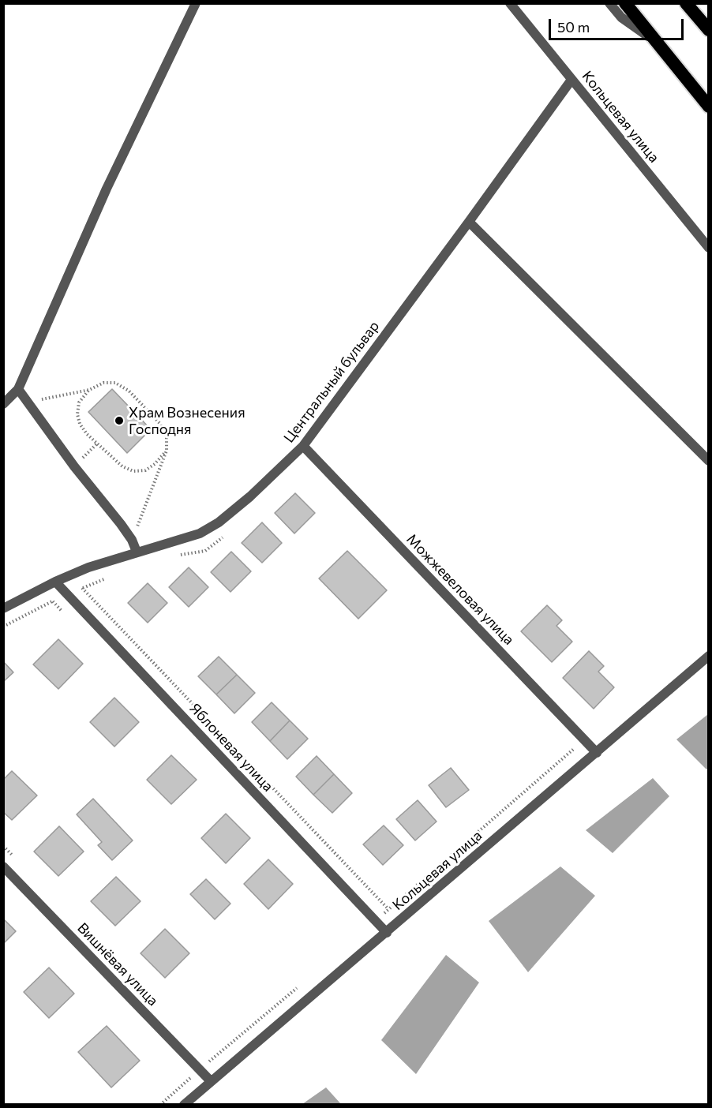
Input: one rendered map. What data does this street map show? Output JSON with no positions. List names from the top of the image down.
{
  "streets": {
    "street": [
      "Кольцевая улица",
      "Центральный бульвар",
      "Можжевеловая улица",
      "Яблоневая улица",
      "Вишнёвая улица"
    ]
  },
  "crossings": [
    ["Кольцевая улица", "Центральный бульвар"],
    ["Кольцевая улица", "Можжевеловая улица"],
    ["Кольцевая улица", "Яблоневая улица"],
    ["Кольцевая улица", "Вишнёвая улица"],
    ["Центральный бульвар", "Можжевеловая улица"],
    ["Центральный бульвар", "Яблоневая улица"]
  ],
  "places": ["Храм Вознесения Господня"],
  "scale_bar": "50 m"
}
